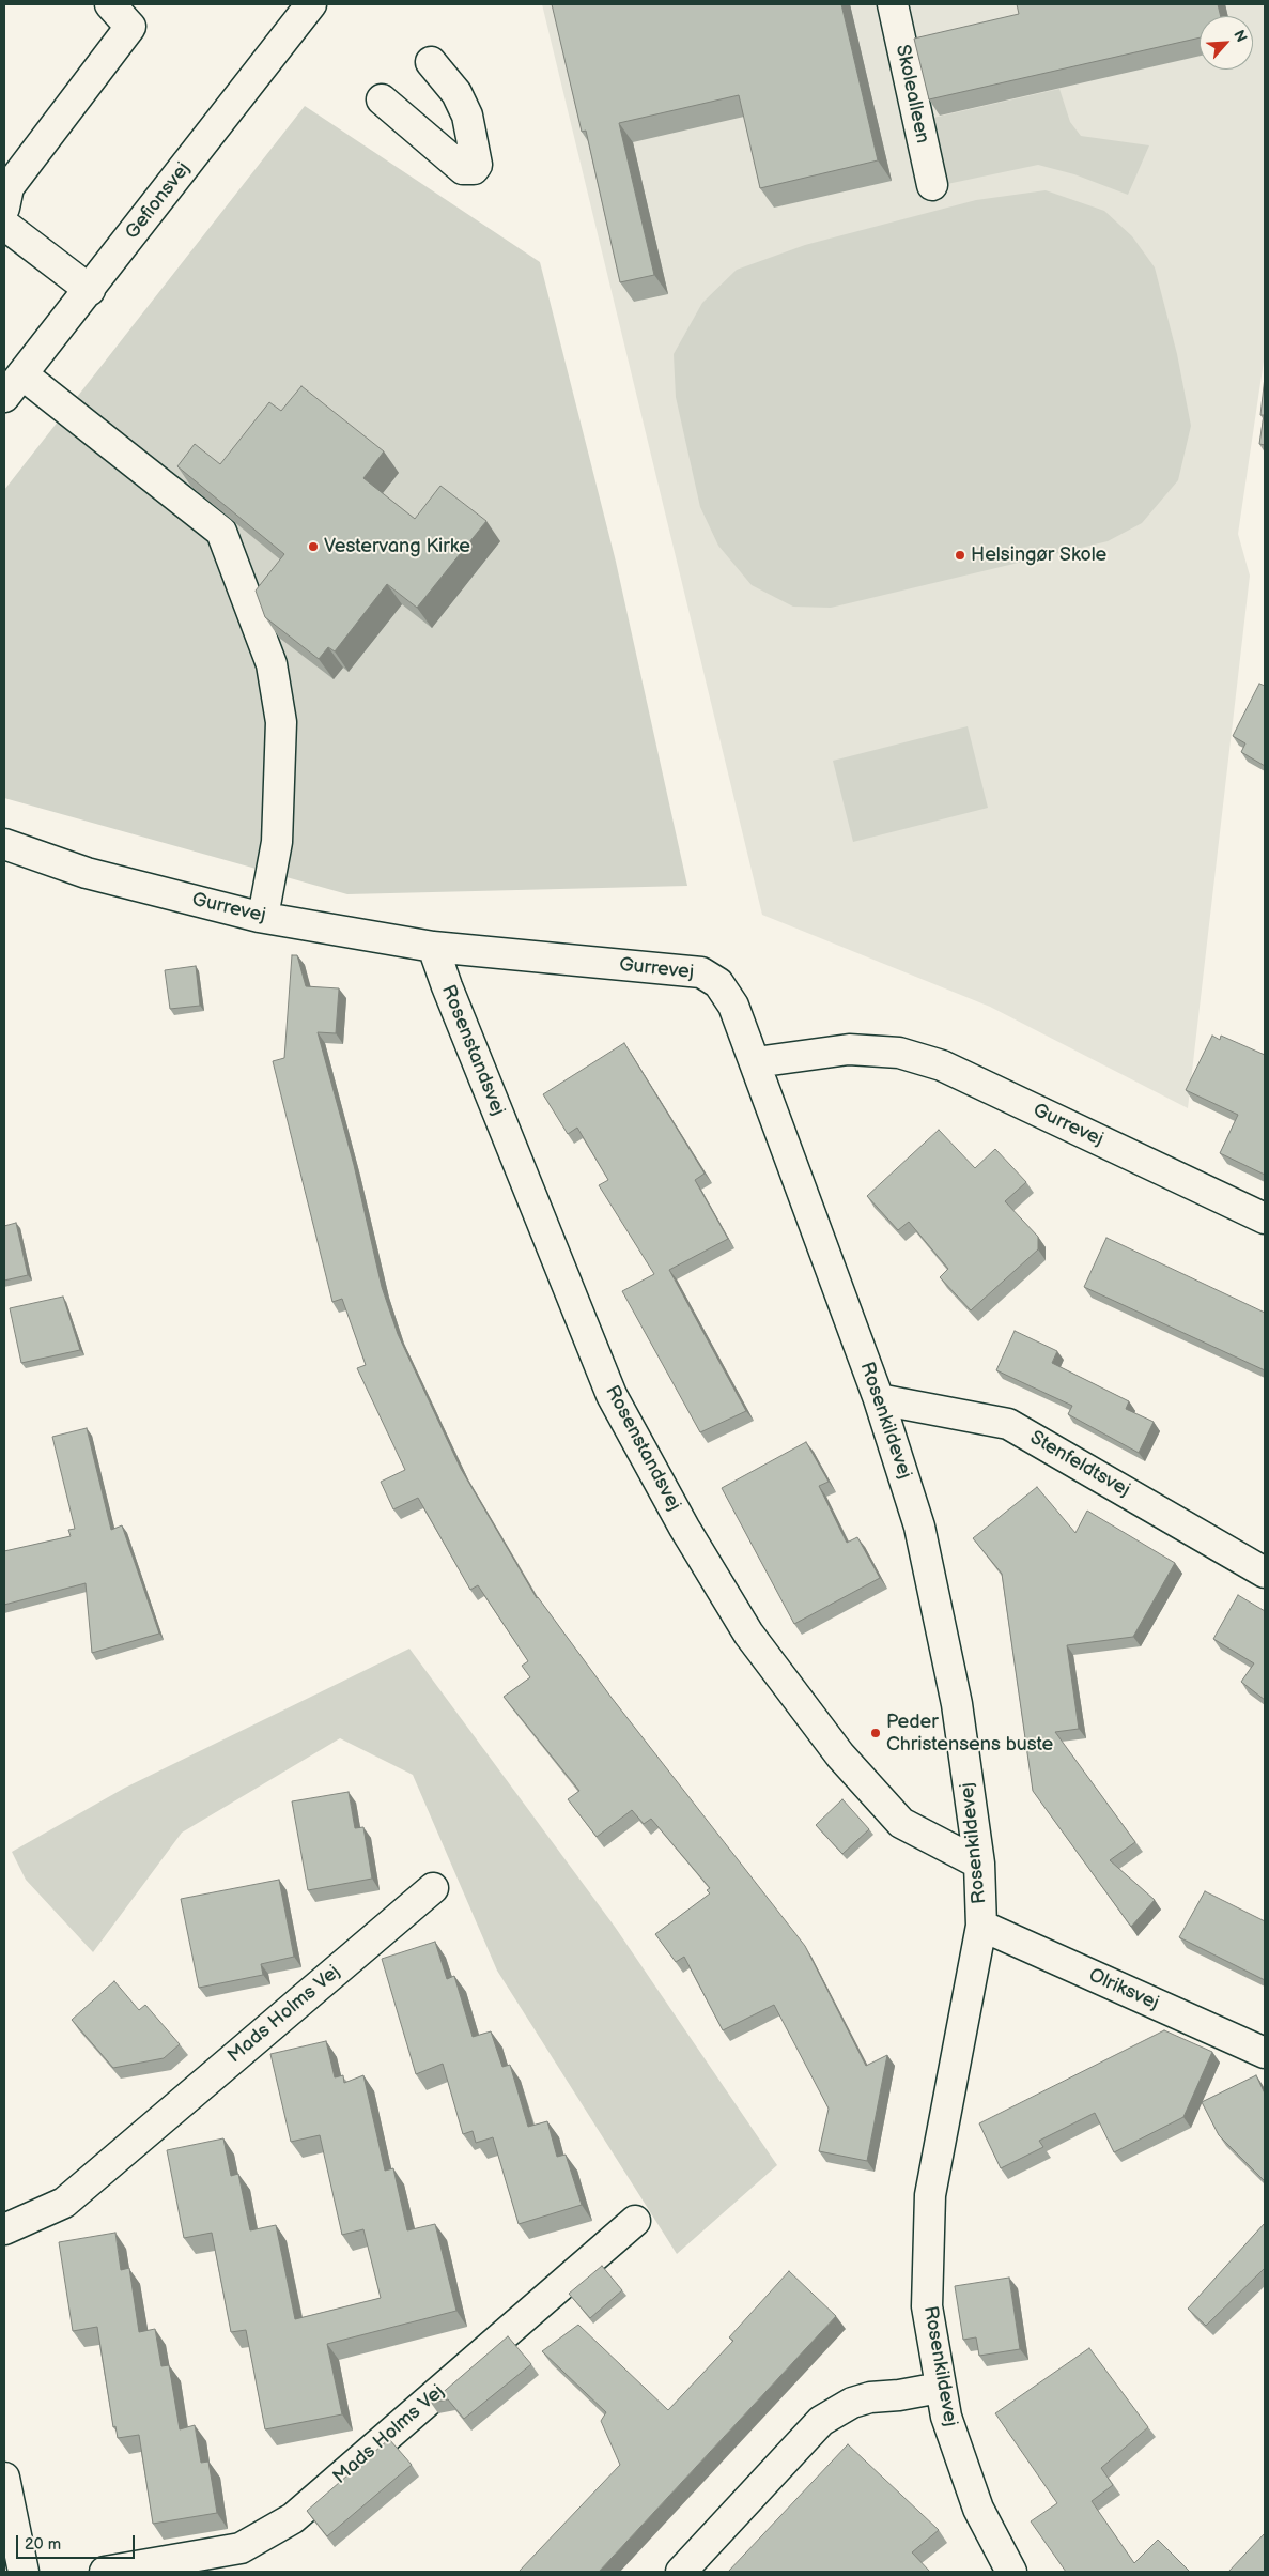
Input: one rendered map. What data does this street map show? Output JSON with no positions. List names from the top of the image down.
{
  "streets": {
    "street": [
      "Skolealleen",
      "Gefionsvej",
      "Gurrevej",
      "Rosenstandsvej",
      "Rosenkildevej",
      "Stenfeldtsvej",
      "Olriksvej",
      "Mads Holms Vej"
    ]
  },
  "crossings": [
    ["Gurrevej", "Rosenstandsvej"],
    ["Gurrevej", "Rosenkildevej"],
    ["Rosenstandsvej", "Rosenkildevej"],
    ["Rosenkildevej", "Stenfeldtsvej"],
    ["Rosenkildevej", "Olriksvej"]
  ],
  "places": ["Vestervang Kirke", "Helsingør Skole", "Peder Christensens buste"],
  "scale_bar": "20 m",
  "north": "top right"
}
